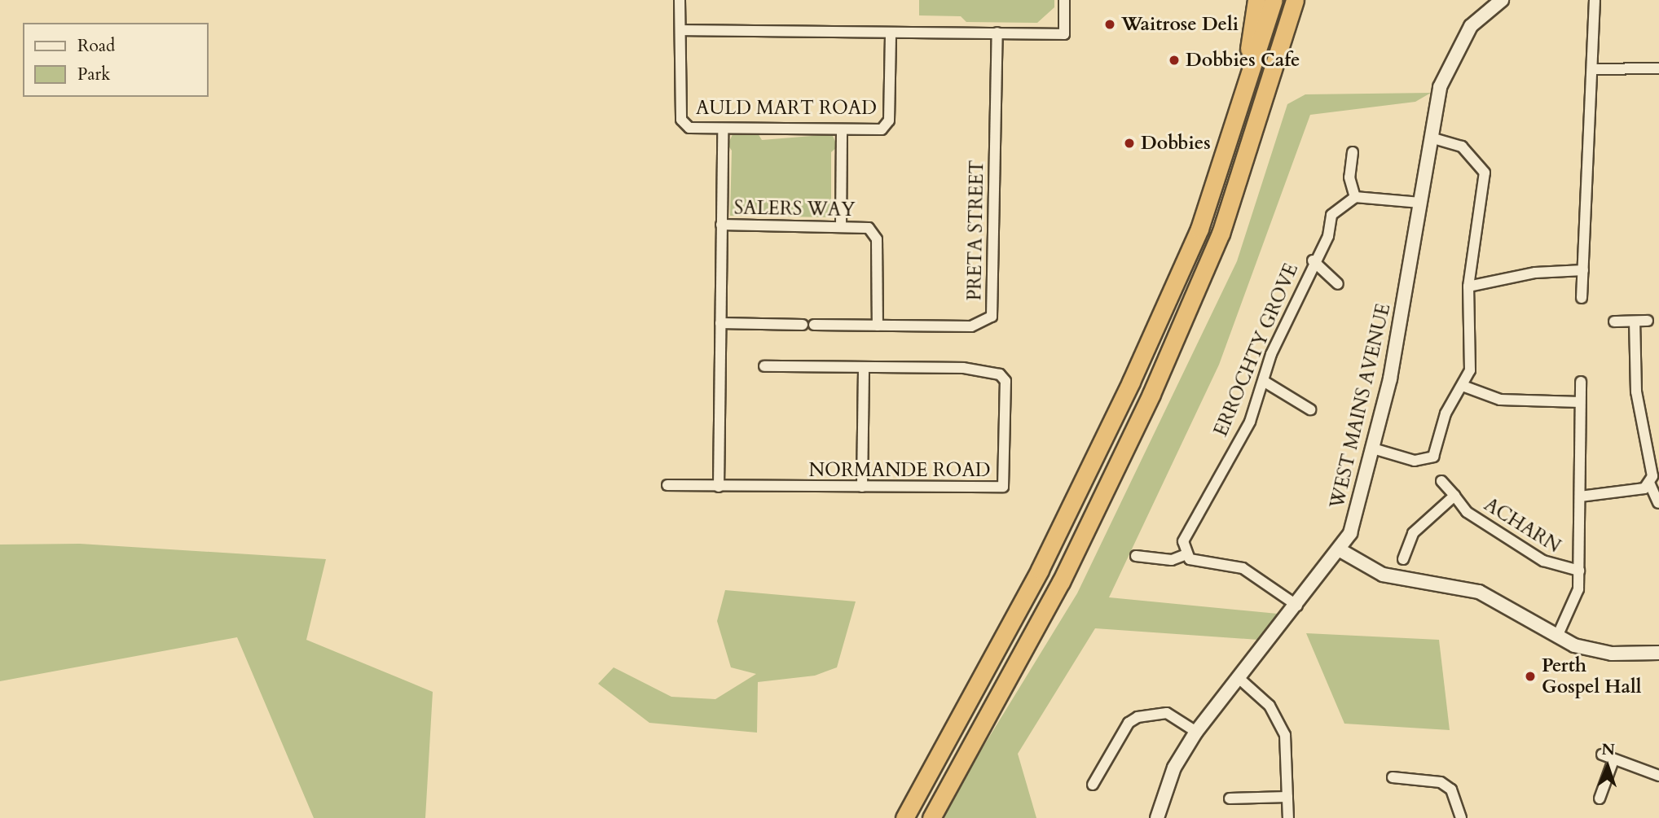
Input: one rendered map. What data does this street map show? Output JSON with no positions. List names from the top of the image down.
{
  "streets": {
    "street": [
      "AULD MART ROAD",
      "SALERS WAY",
      "PRETA STREET",
      "ERROCHTY GROVE",
      "WEST MAINS AVENUE",
      "NORMANDE ROAD",
      "ACHARN"
    ]
  },
  "crossings": [
    ["SALERS WAY", "PRETA STREET"]
  ],
  "places": [
    "Waitrose Deli",
    "Dobbies Cafe",
    "Dobbies",
    "Perth Gospel Hall"
  ],
  "legend": ["Road", "Park"],
  "north": "top"
}
